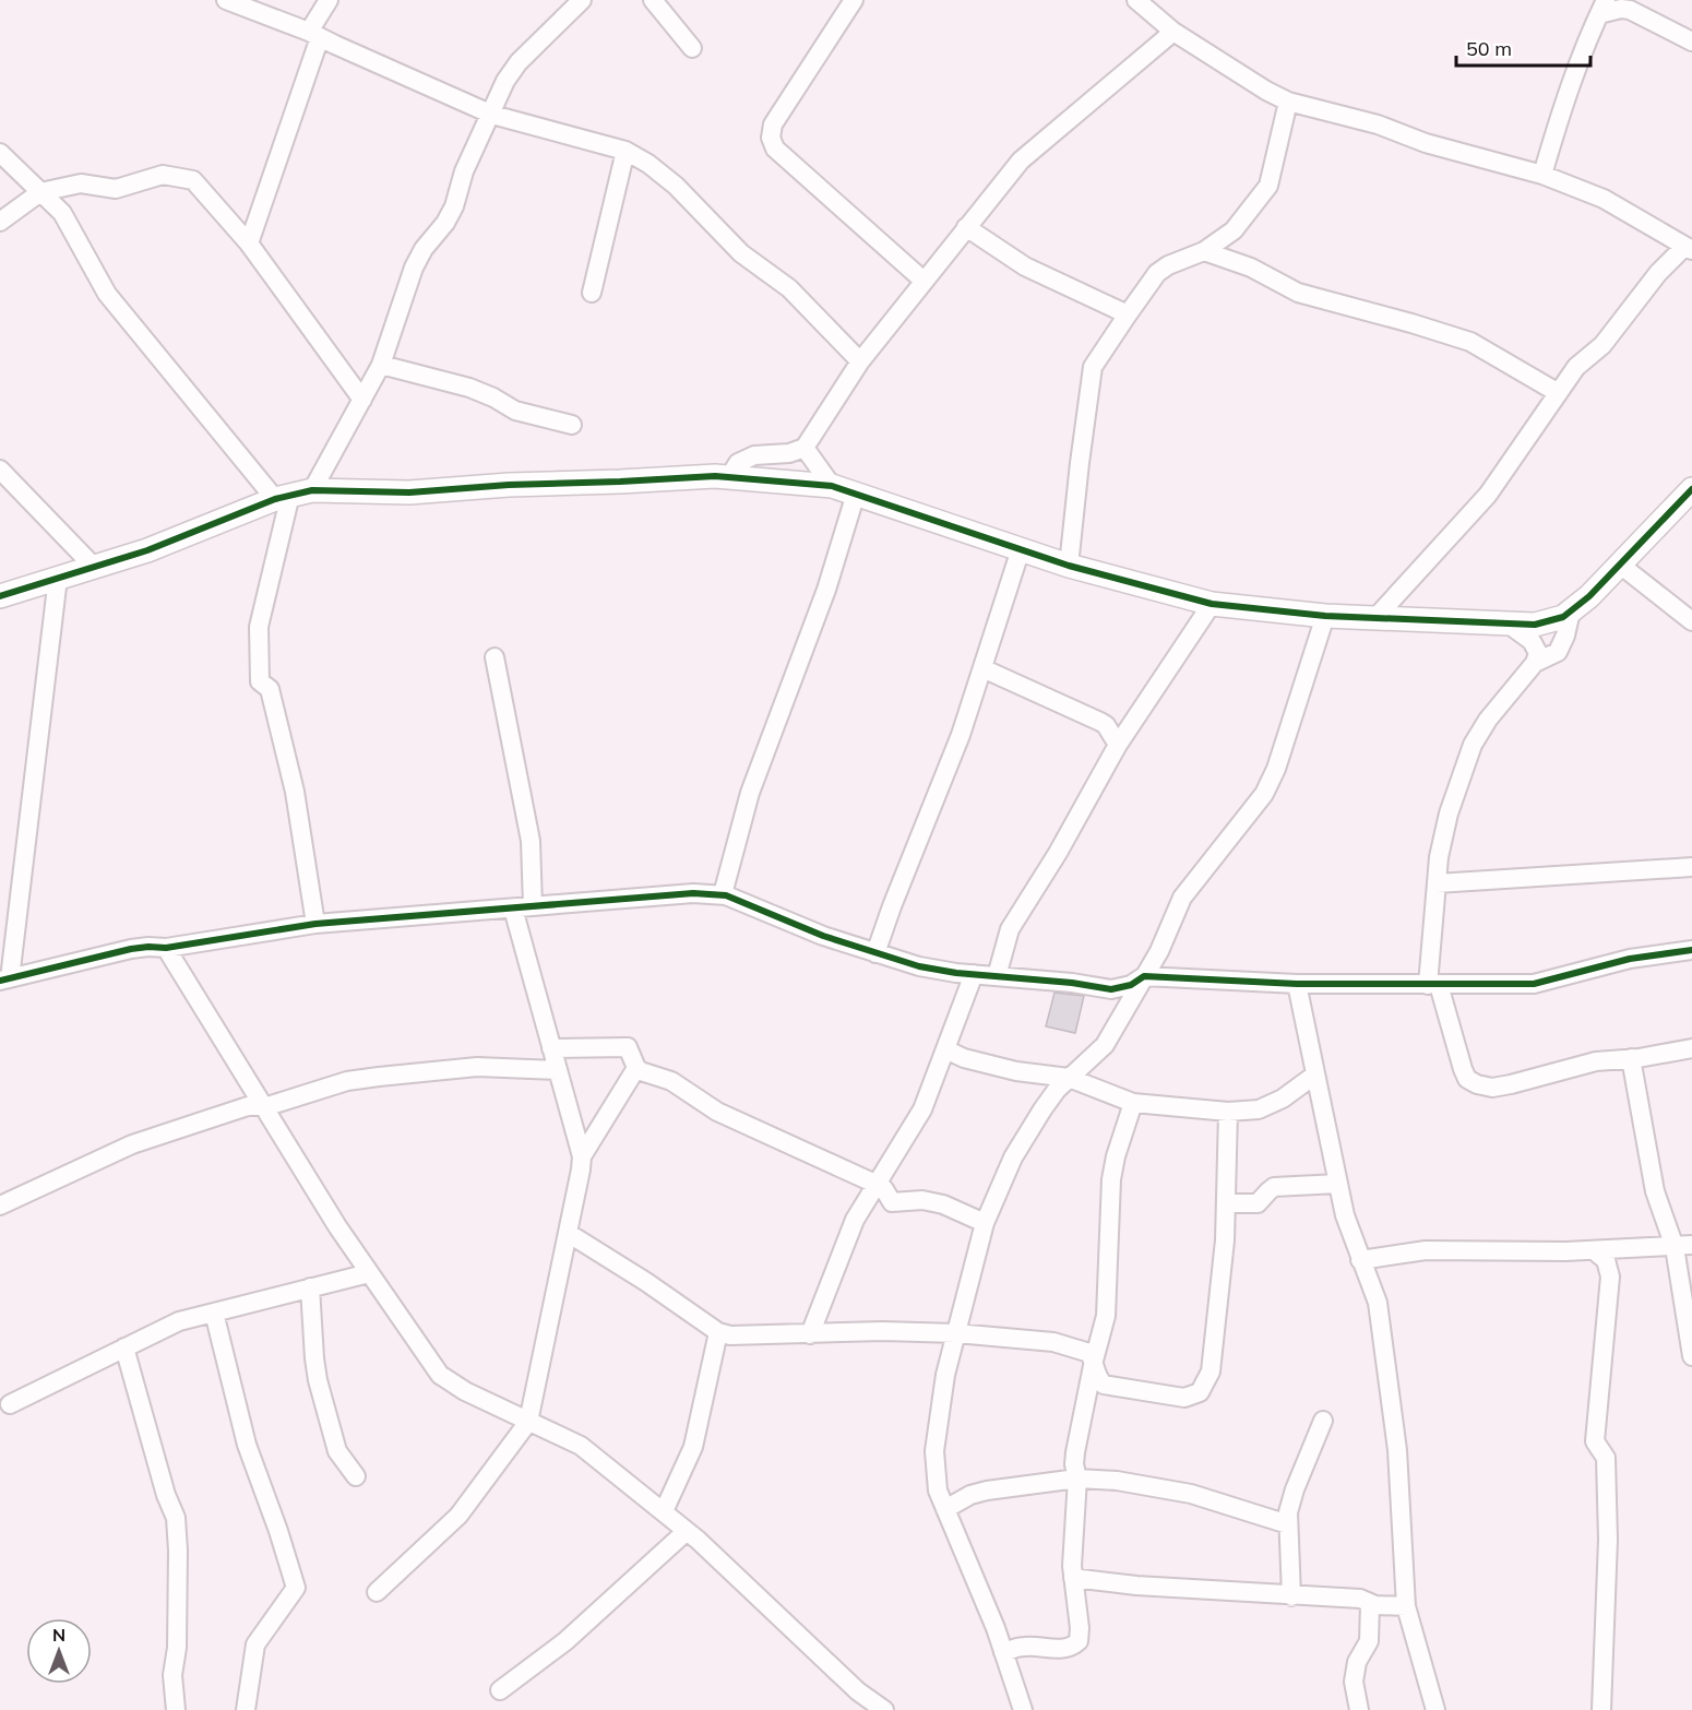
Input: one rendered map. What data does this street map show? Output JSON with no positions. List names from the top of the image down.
{
  "scale_bar": "50 m",
  "north": "top"
}
